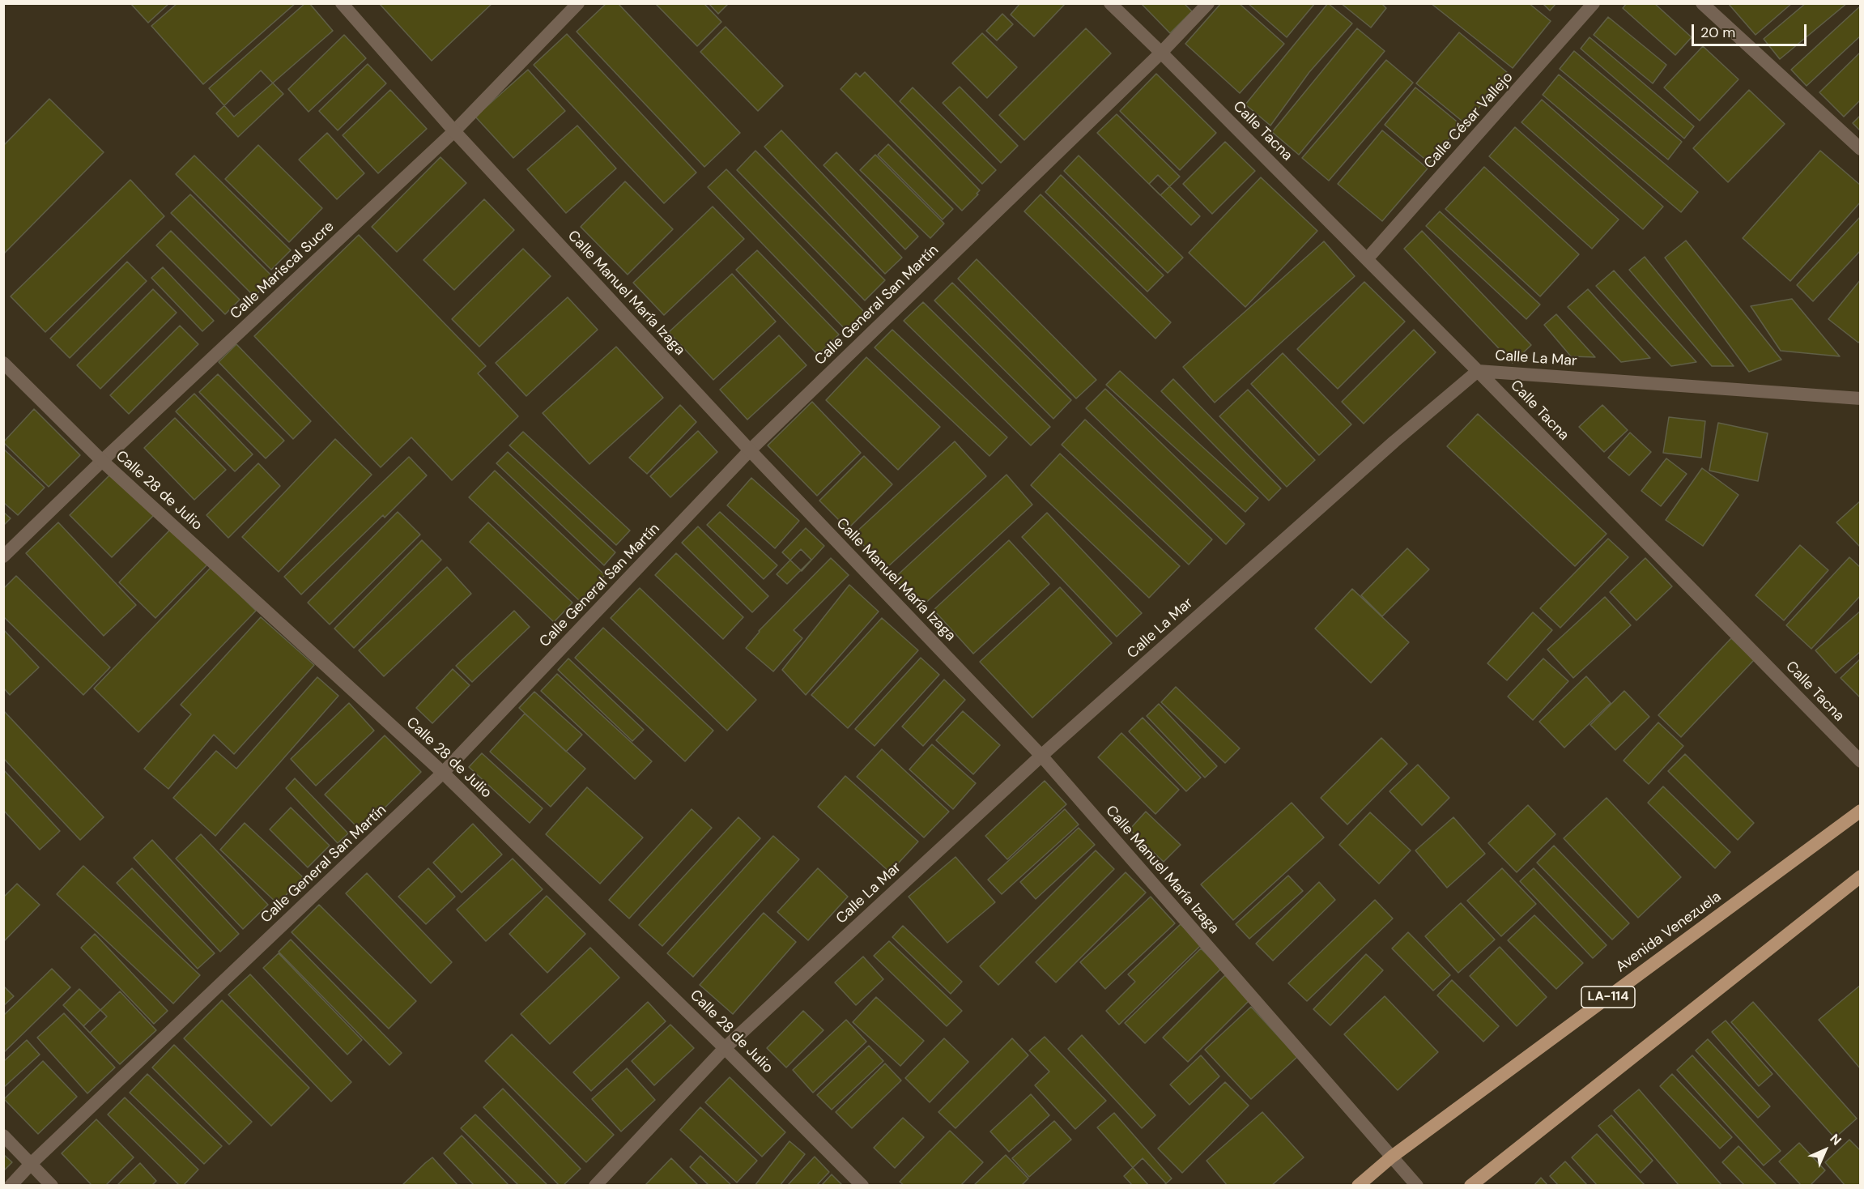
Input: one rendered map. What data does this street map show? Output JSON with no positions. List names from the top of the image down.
{
  "streets": {
    "main road": ["Avenida Venezuela", "LA-114"],
    "street": [
      "Calle César Vallejo",
      "Calle Tacna",
      "Calle Mariscal Sucre",
      "Calle Manuel María Izaga",
      "Calle General San Martín",
      "Calle La Mar",
      "Calle 28 de Julio"
    ]
  },
  "crossings": [
    ["Calle César Vallejo", "Calle Tacna"],
    ["Calle Tacna", "Calle General San Martín"],
    ["Calle Tacna", "Calle La Mar"],
    ["Calle Mariscal Sucre", "Calle Manuel María Izaga"],
    ["Calle Mariscal Sucre", "Calle 28 de Julio"],
    ["Calle Manuel María Izaga", "Calle General San Martín"],
    ["Calle Manuel María Izaga", "Calle La Mar"],
    ["Calle Manuel María Izaga", "Avenida Venezuela"],
    ["Calle General San Martín", "Calle 28 de Julio"],
    ["Calle La Mar", "Calle 28 de Julio"]
  ],
  "scale_bar": "20 m",
  "north": "top right"
}
